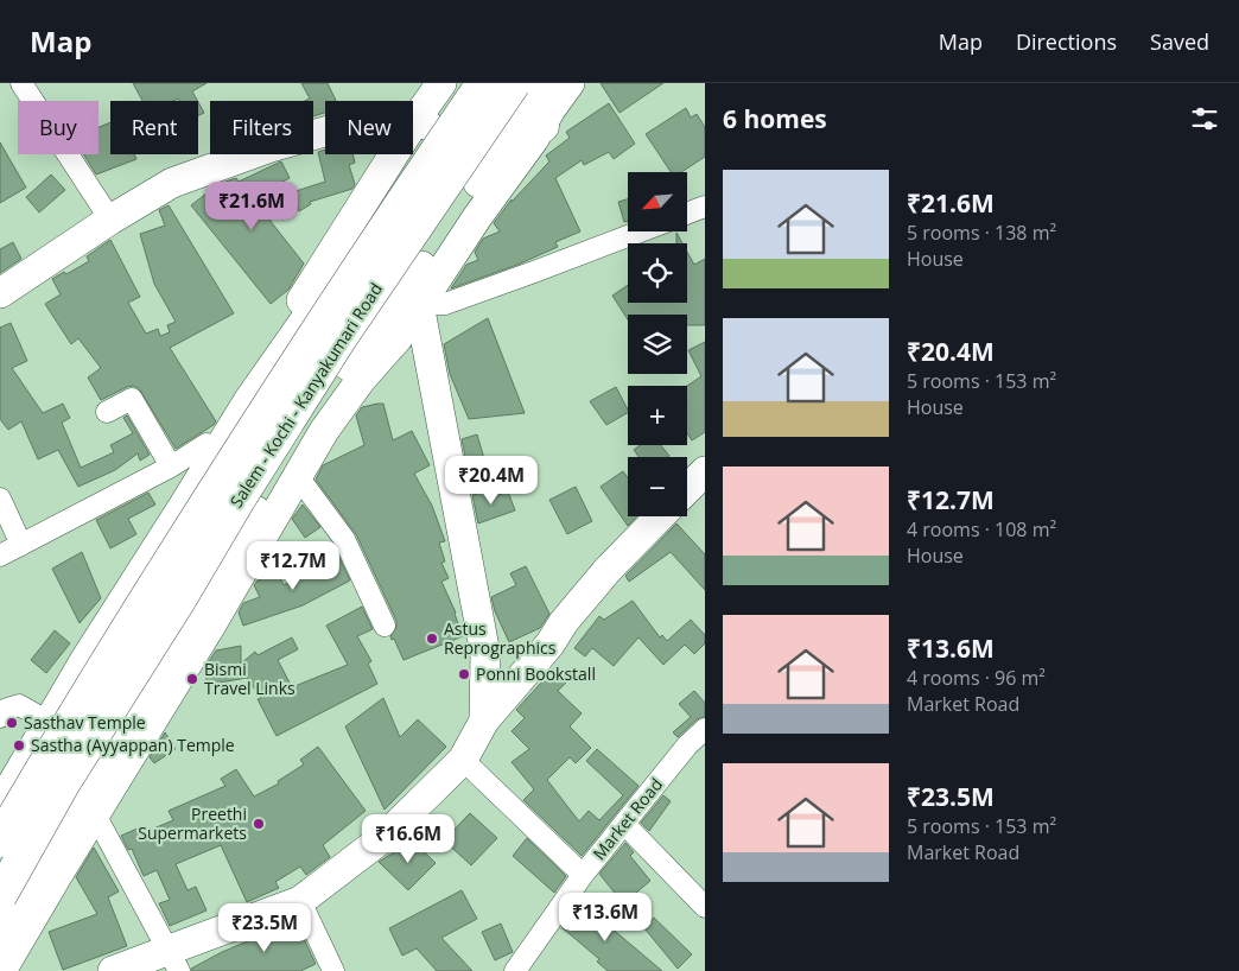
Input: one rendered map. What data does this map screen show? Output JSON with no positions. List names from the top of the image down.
{
  "streets": {
    "main road": ["Salem - Kochi - Kanyakumari Road"],
    "street": ["Market Road"]
  },
  "places": [
    "Astus Reprographics",
    "Ponni Bookstall",
    "Bismi Travel Links",
    "Sasthav Temple",
    "Sastha (Ayyappan) Temple",
    "Preethi Supermarkets"
  ],
  "north": "bottom left",
  "page": {
    "header": "Map",
    "nav": ["Map", "Directions", "Saved"],
    "heading": "6 homes",
    "chip": [
      "Buy",
      "Rent",
      "Filters",
      "New"
    ],
    "list": [
      {
        "name": "₹21.6M",
        "note": "5 rooms · 138 m² · House"
      },
      {
        "name": "₹20.4M",
        "note": "5 rooms · 153 m² · House"
      },
      {
        "name": "₹12.7M",
        "note": "4 rooms · 108 m² · House"
      },
      {
        "name": "₹13.6M",
        "note": "4 rooms · 96 m² · Market Road"
      },
      {
        "name": "₹23.5M",
        "note": "5 rooms · 153 m² · Market Road"
      }
    ],
    "map_buttons": ["+", "−"],
    "price": [
      "₹21.6M",
      "₹20.4M",
      "₹12.7M",
      "₹16.6M",
      "₹13.6M",
      "₹23.5M"
    ]
  }
}
